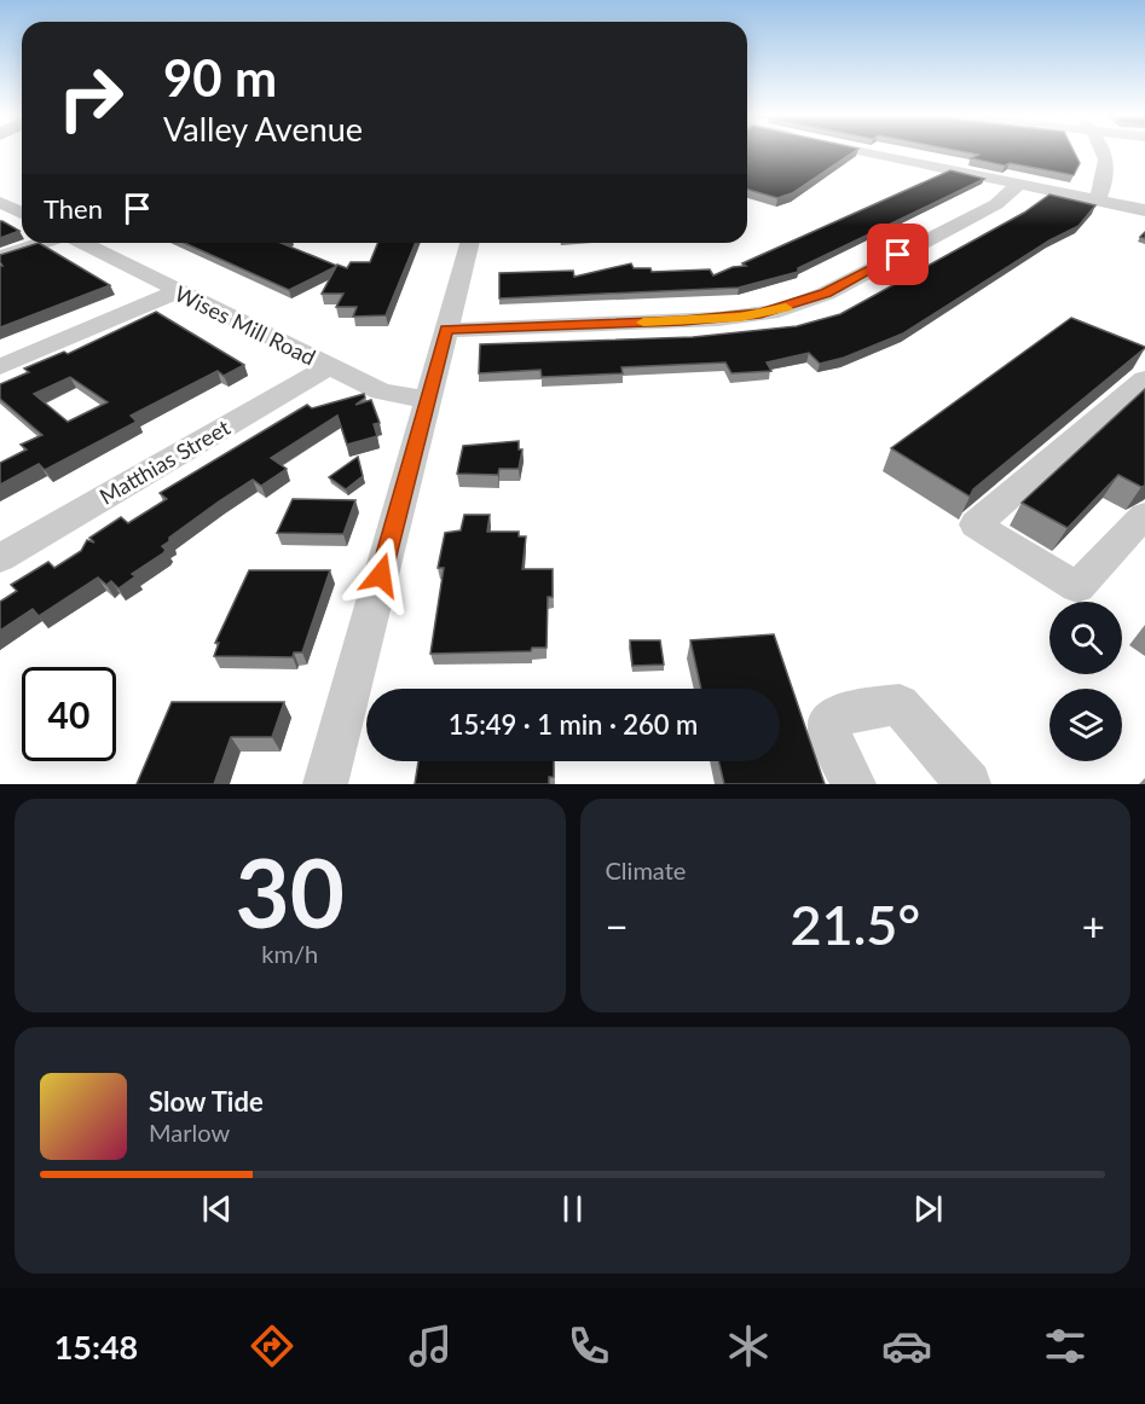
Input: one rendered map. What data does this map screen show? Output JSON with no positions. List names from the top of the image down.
{
  "streets": {
    "street": ["Wises Mill Road", "Matthias Street"]
  },
  "crossings": [
    ["Wises Mill Road", "Matthias Street"]
  ],
  "page": {
    "turn": ["90 m", "Valley Avenue"],
    "then": "Then",
    "limit": "40",
    "trip": "15:49 · 1 min · 260 m",
    "tile": [
      ["30", "km/h"],
      "Climate"
    ],
    "heat": ["−", "21.5°", "+"],
    "song": ["Slow Tide", "Marlow"],
    "tabs": "15:48"
  }
}
